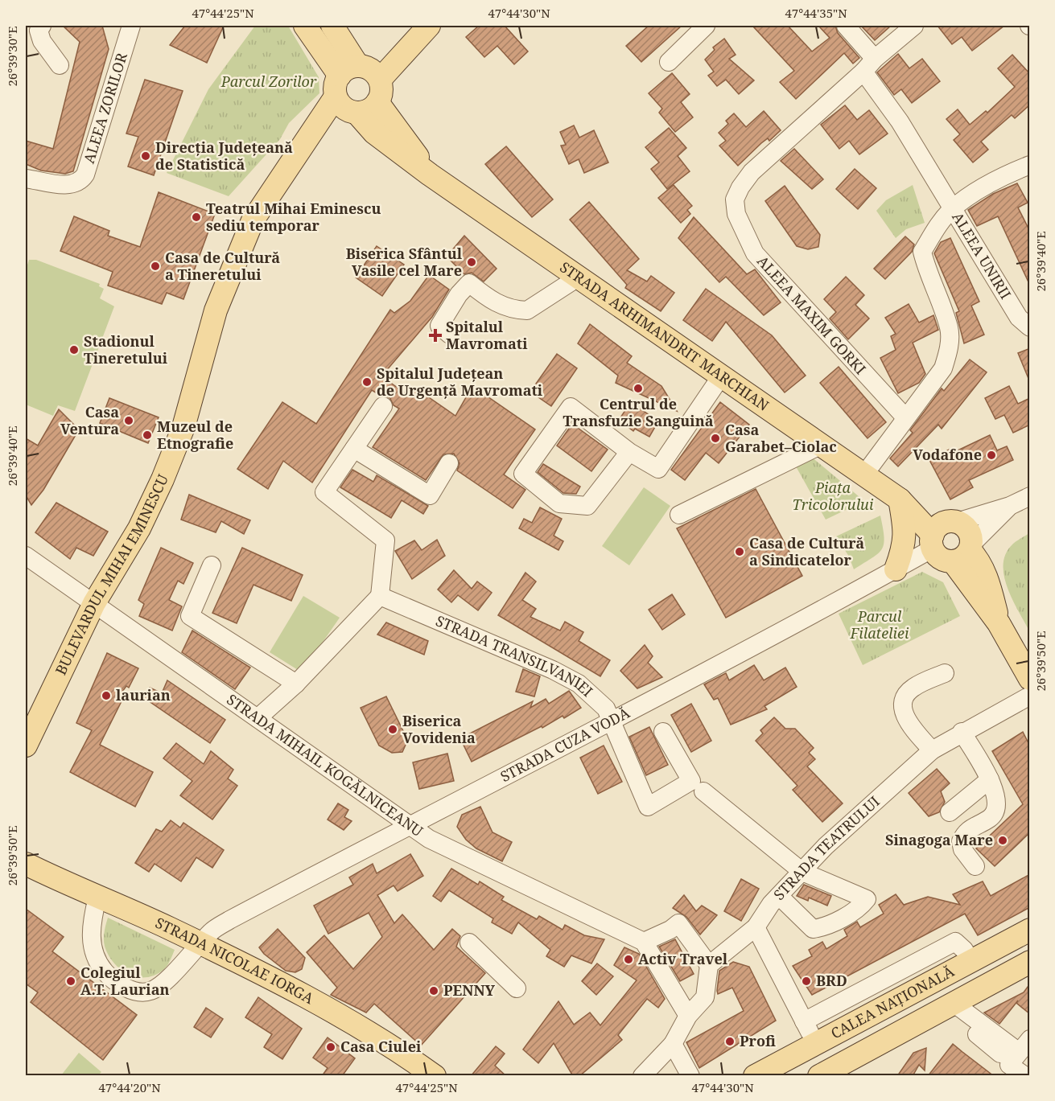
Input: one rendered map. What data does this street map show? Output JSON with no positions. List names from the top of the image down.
{
  "streets": {
    "main road": [
      "STRADA ARHIMANDRIT MARCHIAN",
      "BULEVARDUL MIHAI EMINESCU",
      "STRADA NICOLAE IORGA",
      "CALEA NAȚIONALĂ"
    ],
    "street": [
      "ALEEA ZORILOR",
      "ALEEA UNIRII",
      "ALEEA MAXIM GORKI",
      "STRADA TRANSILVANIEI",
      "STRADA CUZA VODĂ",
      "STRADA MIHAIL KOGĂLNICEANU",
      "STRADA TEATRULUI"
    ]
  },
  "crossings": [
    ["STRADA ARHIMANDRIT MARCHIAN", "BULEVARDUL MIHAI EMINESCU"],
    ["STRADA ARHIMANDRIT MARCHIAN", "STRADA CUZA VODĂ"],
    ["BULEVARDUL MIHAI EMINESCU", "STRADA MIHAIL KOGĂLNICEANU"],
    ["STRADA TRANSILVANIEI", "STRADA CUZA VODĂ"],
    ["STRADA CUZA VODĂ", "STRADA MIHAIL KOGĂLNICEANU"],
    ["STRADA CUZA VODĂ", "STRADA NICOLAE IORGA"]
  ],
  "parks": ["Parcul Zorilor", "Piața Tricolorului", "Parcul Filateliei"],
  "places": {
    "other": [
      "Direcția Județeană de Statistică",
      "Teatrul Mihai Eminescu sediu temporar",
      "Biserica Sfântul Vasile cel Mare",
      "Casa de Cultură a Tineretului",
      "Stadionul Tineretului",
      "Spitalul Județean de Urgență Mavromati",
      "Centrul de Transfuzie Sanguină",
      "Casa Ventura",
      "Muzeul de Etnografie",
      "Casa Garabet–Ciolac",
      "Vodafone",
      "Casa de Cultură a Sindicatelor",
      "laurian",
      "Biserica Vovidenia",
      "Sinagoga Mare",
      "Activ Travel",
      "Colegiul A.T. Laurian",
      "BRD",
      "PENNY",
      "Profi",
      "Casa Ciulei"
    ],
    "health": ["Spitalul Mavromati"]
  },
  "coordinates": [
    "47°44'25\"N",
    "47°44'30\"N",
    "47°44'35\"N",
    "26°39'30\"E",
    "26°39'40\"E",
    "26°39'50\"E",
    "47°44'20\"N"
  ]
}
